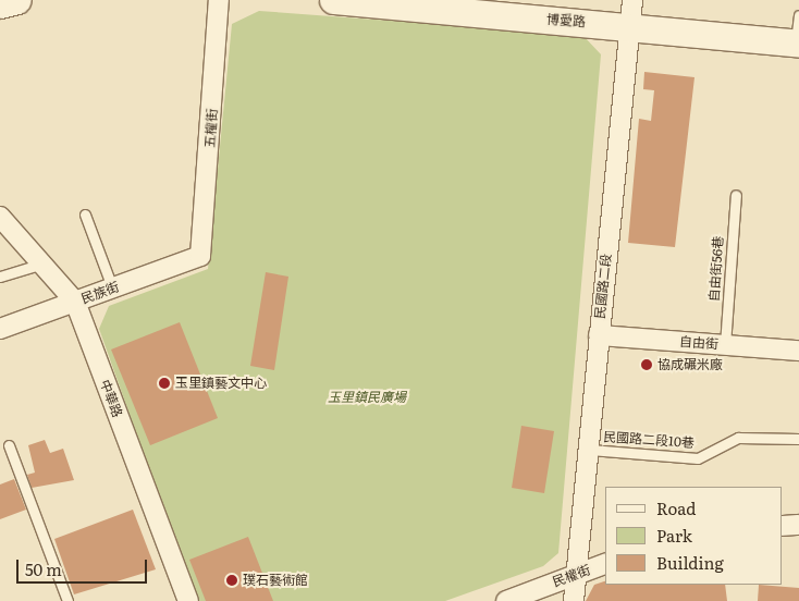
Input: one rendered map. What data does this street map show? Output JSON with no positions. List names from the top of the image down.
{
  "streets": {
    "street": [
      "博愛路",
      "五權街",
      "民國路二段",
      "民族街",
      "自由街",
      "中華路",
      "民權街"
    ],
    "lane": ["自由街56巷", "民國路二段10巷"]
  },
  "crossings": [
    ["博愛路", "民國路二段"],
    ["五權街", "民族街"],
    ["自由街56巷", "自由街"],
    ["民國路二段", "自由街"],
    ["民國路二段", "民國路二段10巷"],
    ["民國路二段", "民權街"],
    ["民族街", "中華路"]
  ],
  "parks": ["玉里鎮民廣場"],
  "places": ["協成碾米廠", "玉里鎮藝文中心", "璞石藝術館"],
  "legend": ["Road", "Park", "Building"],
  "scale_bar": "50 m"
}
